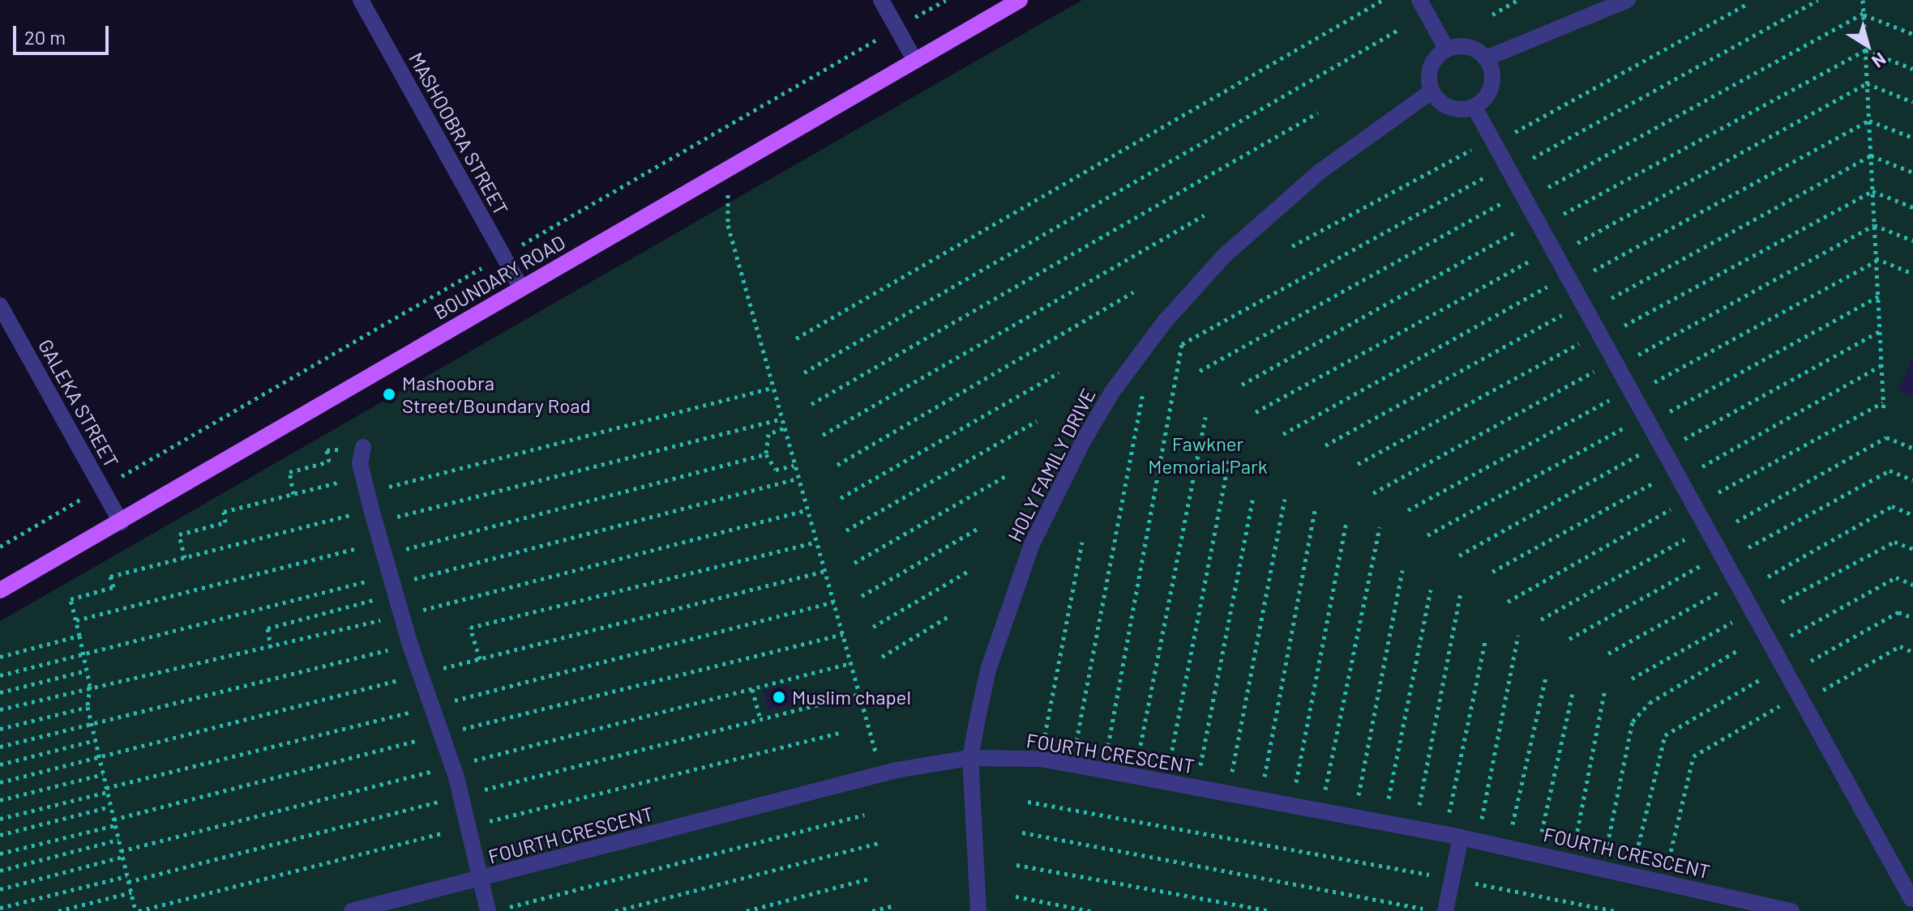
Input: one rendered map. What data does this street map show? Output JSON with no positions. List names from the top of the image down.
{
  "streets": {
    "main road": ["BOUNDARY ROAD"],
    "street": [
      "MASHOOBRA STREET",
      "GALEKA STREET",
      "HOLY FAMILY DRIVE",
      "FOURTH CRESCENT"
    ]
  },
  "crossings": [
    ["MASHOOBRA STREET", "BOUNDARY ROAD"],
    ["BOUNDARY ROAD", "GALEKA STREET"],
    ["HOLY FAMILY DRIVE", "FOURTH CRESCENT"]
  ],
  "parks": ["Fawkner Memorial Park"],
  "places": ["Mashoobra Street/Boundary Road", "Muslim chapel"],
  "scale_bar": "20 m",
  "north": "bottom right"
}
